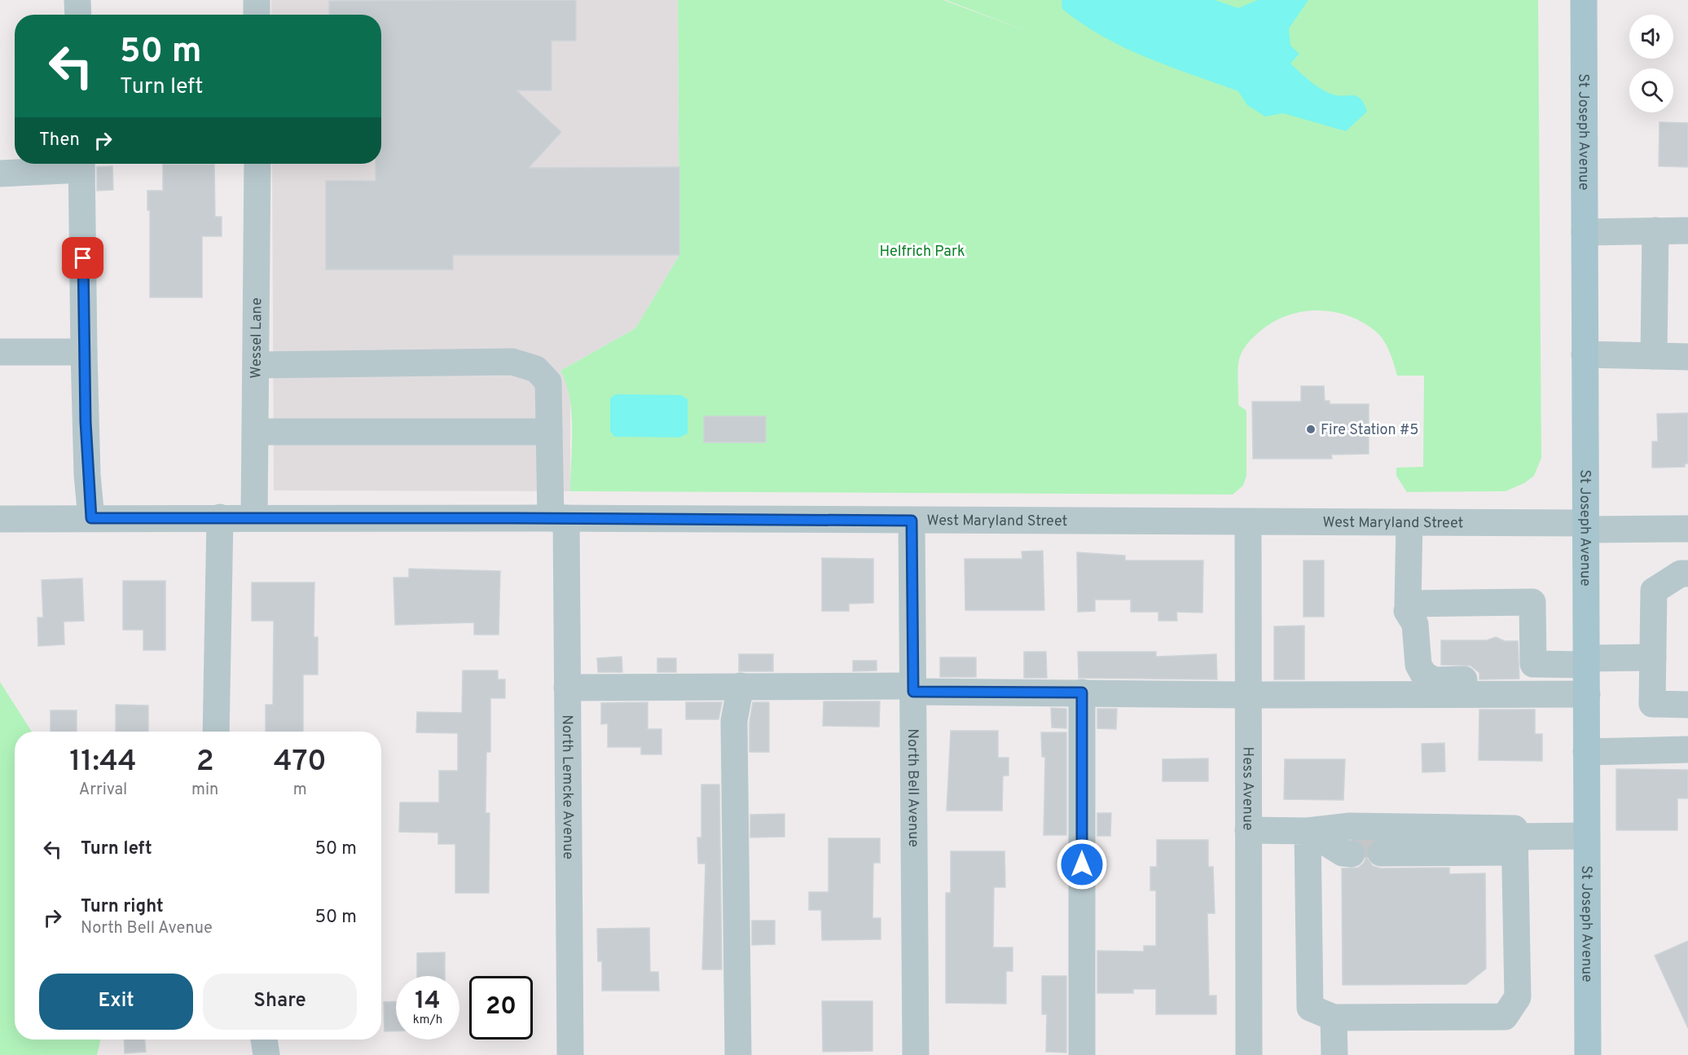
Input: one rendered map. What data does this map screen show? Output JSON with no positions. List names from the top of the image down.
{
  "streets": {
    "main road": ["St Joseph Avenue"],
    "street": [
      "Wessel Lane",
      "West Maryland Street",
      "North Lemcke Avenue",
      "North Bell Avenue",
      "Hess Avenue"
    ]
  },
  "crossings": [
    ["St Joseph Avenue", "West Maryland Street"],
    ["Wessel Lane", "West Maryland Street"],
    ["Wessel Lane", "North Lemcke Avenue"],
    ["West Maryland Street", "North Lemcke Avenue"],
    ["West Maryland Street", "North Bell Avenue"],
    ["West Maryland Street", "Hess Avenue"]
  ],
  "parks": ["Helfrich Park"],
  "places": ["Fire Station #5"],
  "page": {
    "turn": ["50 m", "Turn left"],
    "then": "Then",
    "eta": [
      "11:44",
      "Arrival",
      "2",
      "min",
      "470",
      "m"
    ],
    "list": [
      {
        "name": "Turn left",
        "value": "50 m"
      },
      {
        "name": "Turn right",
        "note": "North Bell Avenue",
        "value": "50 m"
      }
    ],
    "buttons": ["Exit", "Share"],
    "speed": "14 km/h",
    "limit": "20"
  }
}
